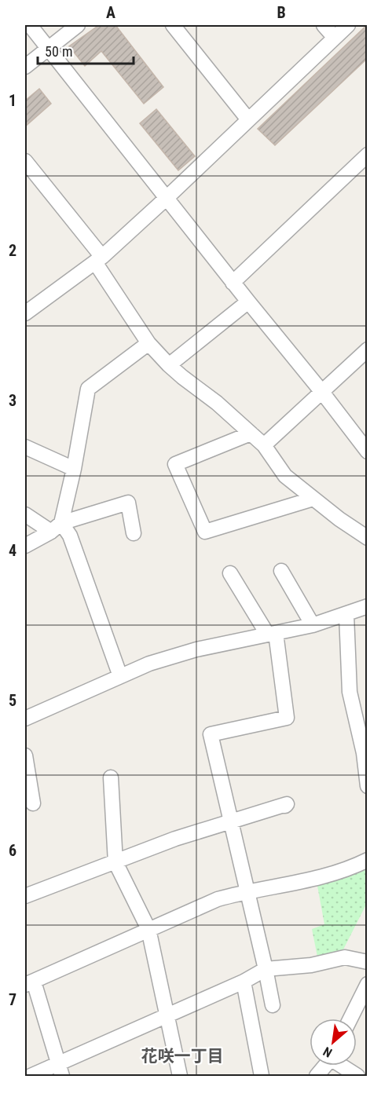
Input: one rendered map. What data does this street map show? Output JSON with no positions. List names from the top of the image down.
{
  "districts": ["花咲一丁目"],
  "scale_bar": "50 m",
  "north": "bottom left",
  "grid": {
    "columns": ["A", "B"],
    "rows": [
      "1",
      "2",
      "3",
      "4",
      "5",
      "6",
      "7"
    ]
  }
}
